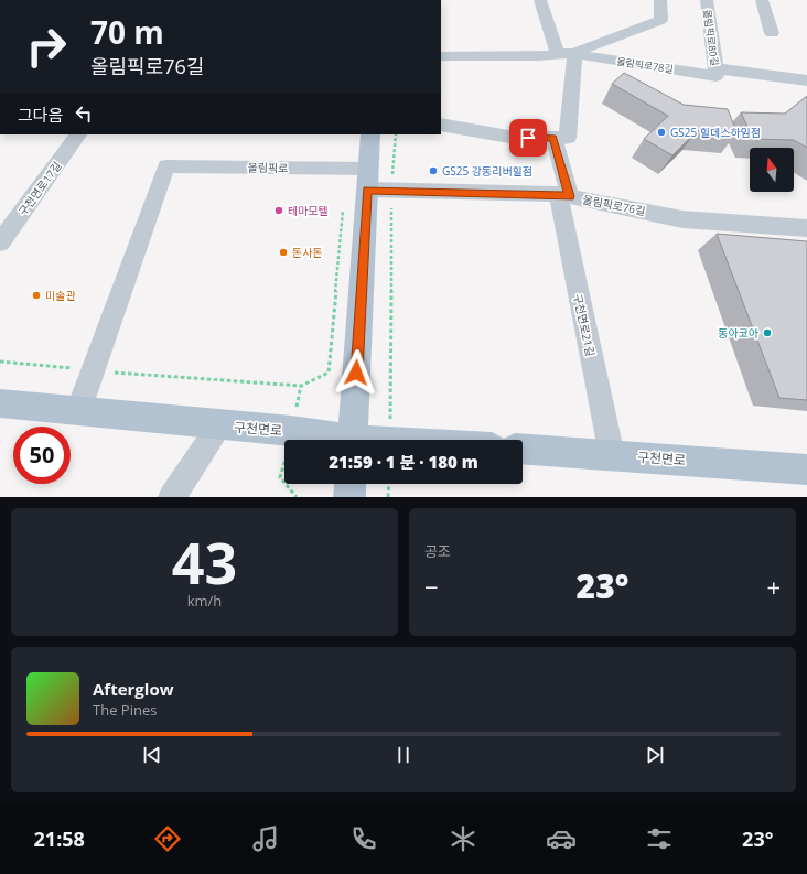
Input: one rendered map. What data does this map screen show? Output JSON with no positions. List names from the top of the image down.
{
  "streets": {
    "main road": ["구천면로"],
    "street": [
      "올림픽로80길",
      "올림픽로78길",
      "올림픽로",
      "구천면로17길",
      "올림픽로76길",
      "구천면로21길"
    ]
  },
  "crossings": [
    ["올림픽로80길", "올림픽로78길"],
    ["올림픽로", "올림픽로76길"],
    ["올림픽로76길", "구천면로21길"],
    ["구천면로21길", "구천면로"]
  ],
  "places": [
    "GS25 힐데스하임점",
    "GS25 강동리버힐점",
    "테마모텔",
    "돈사돈",
    "미술관",
    "동아코아"
  ],
  "north": "top",
  "page": {
    "turn": ["70 m", "올림픽로76길"],
    "then": "그다음",
    "limit": "50",
    "trip": "21:59 · 1 분 · 180 m",
    "tile": [
      ["43", "km/h"],
      "공조"
    ],
    "heat": ["−", "23°", "+"],
    "song": ["Afterglow", "The Pines"],
    "tabs": ["21:58", "23°"]
  }
}
